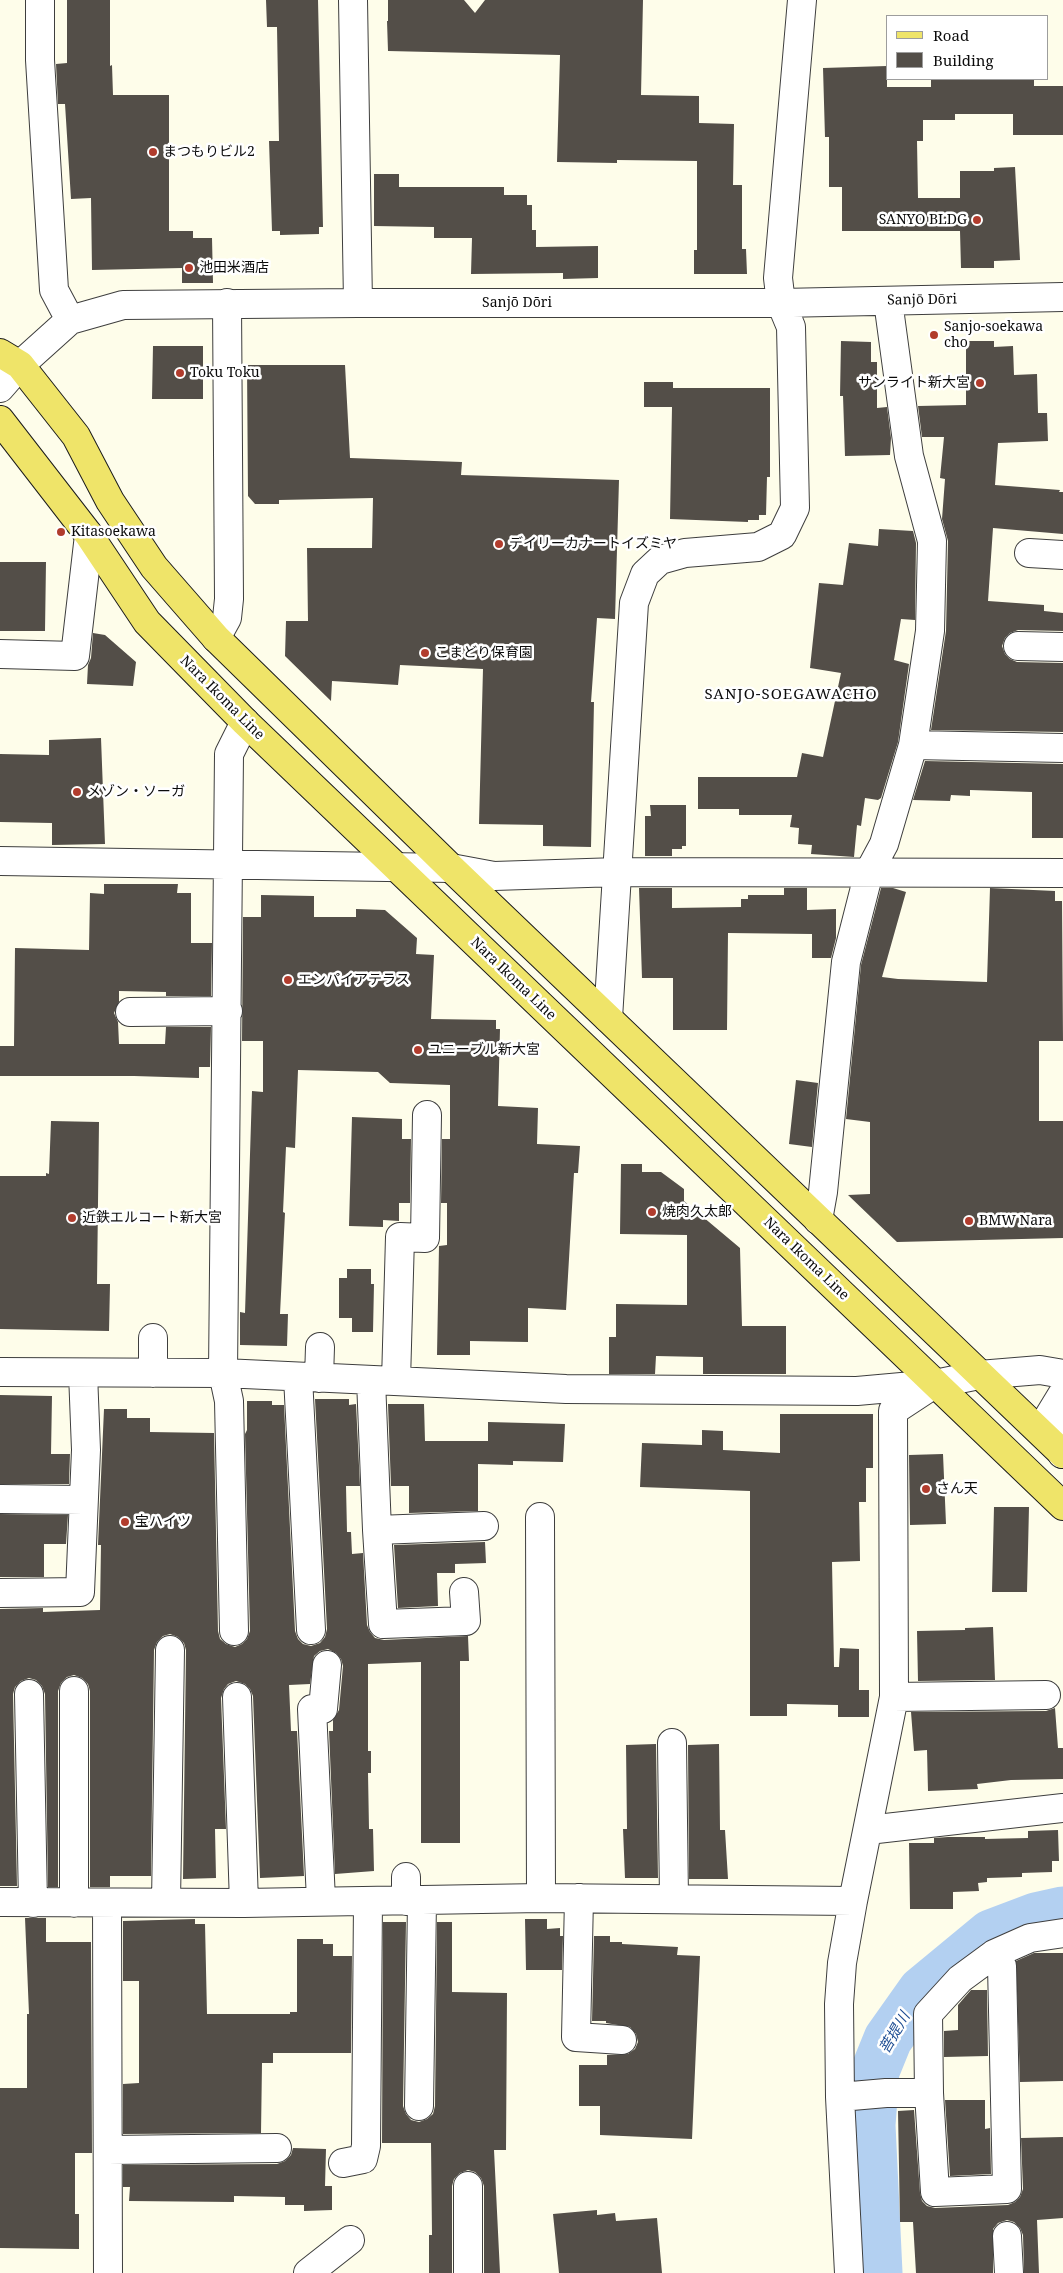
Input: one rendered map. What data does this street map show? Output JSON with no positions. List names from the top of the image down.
{
  "streets": {
    "main road": ["Nara Ikoma Line"],
    "street": ["Sanjō Dōri"]
  },
  "districts": ["SANJO-SOEGAWACHO"],
  "water": ["菩提川"],
  "places": [
    "まつもりビル2",
    "SANYO BLDG",
    "池田米酒店",
    "Sanjo-soekawa cho",
    "Toku Toku",
    "サンライト新大宮",
    "Kitasoekawa",
    "デイリーカナートイズミヤ",
    "こまどり保育園",
    "メゾン・ソーガ",
    "エンパイアテラス",
    "ユニーブル新大宮",
    "焼肉久太郎",
    "近鉄エルコート新大宮",
    "BMW Nara",
    "さん天",
    "宝ハイツ"
  ],
  "legend": ["Road", "Building"]
}
